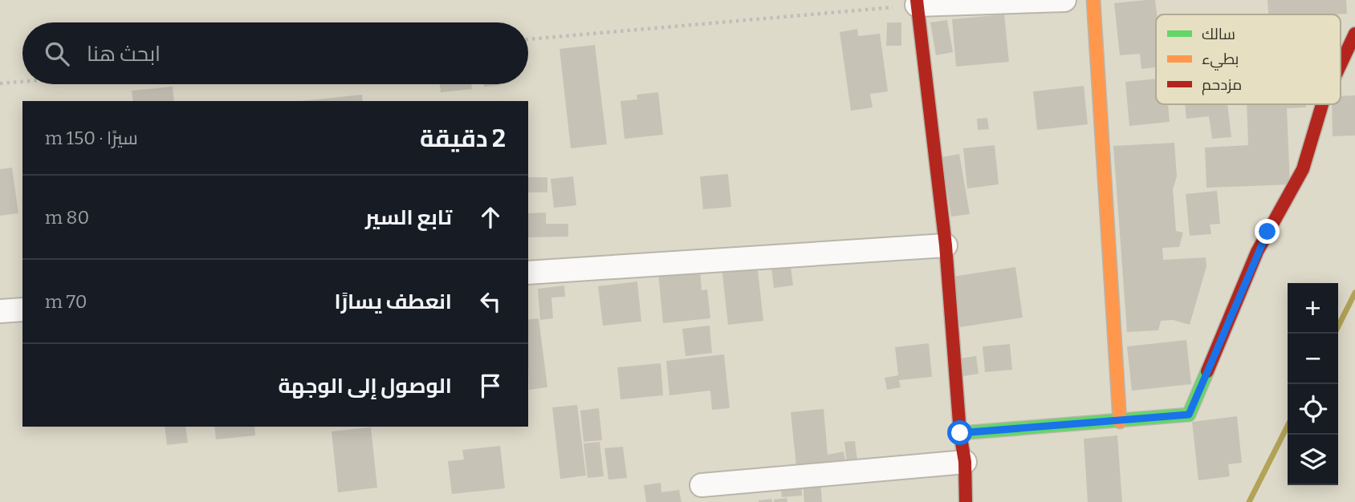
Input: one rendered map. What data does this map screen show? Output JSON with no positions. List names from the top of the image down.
{
  "legend": ["سالك", "بطيء", "مزدحم"],
  "page": {
    "search": "ابحث هنا",
    "heading": ["2 دقيقة", "سيرًا · 150 m"],
    "list": [
      ["تابع السير", "80 m"],
      ["انعطف يسارًا", "70 m"],
      "الوصول إلى الوجهة"
    ],
    "map_buttons": ["+", "−"]
  }
}
